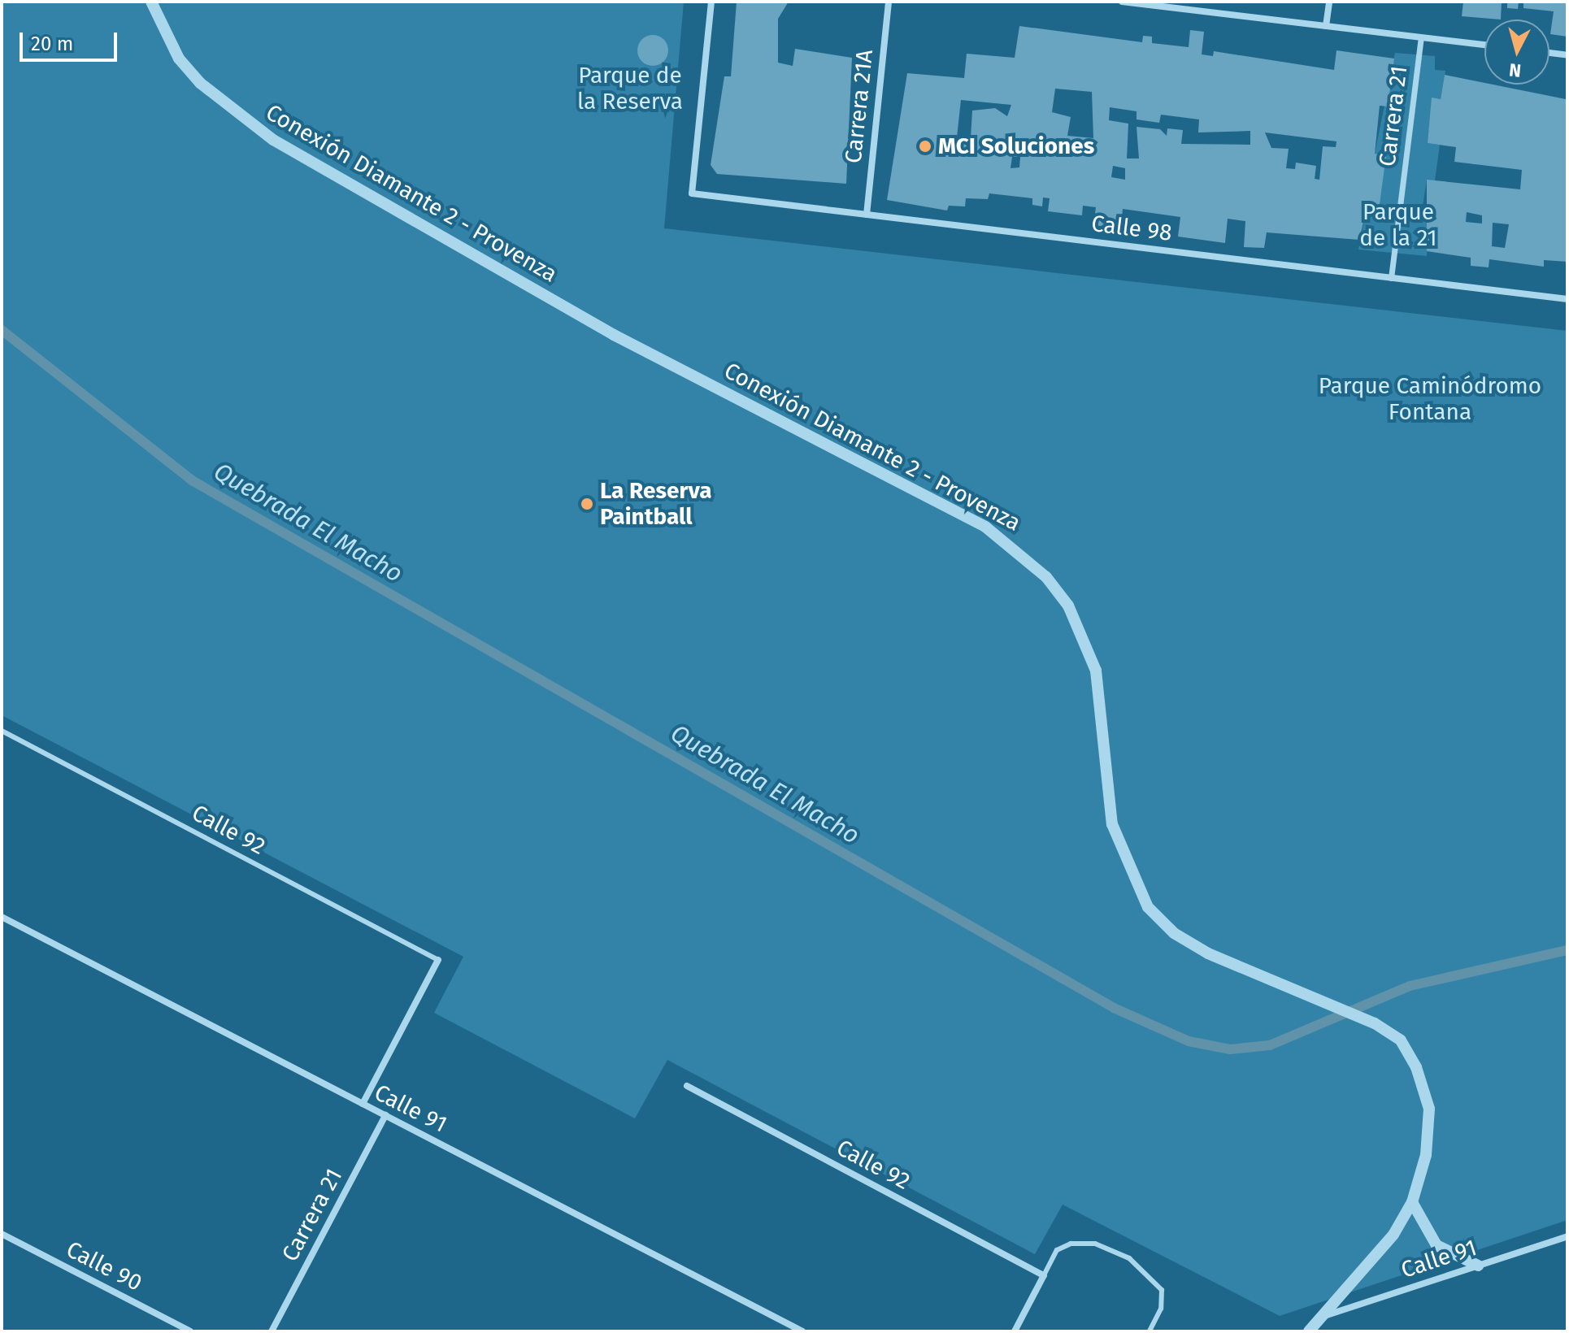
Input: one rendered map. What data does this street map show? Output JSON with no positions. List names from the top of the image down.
{
  "streets": {
    "street": [
      "Carrera 21A",
      "Carrera 21",
      "Conexión Diamante 2 - Provenza",
      "Calle 98",
      "Calle 92",
      "Calle 91",
      "Calle 90"
    ]
  },
  "crossings": [
    ["Carrera 21A", "Calle 98"],
    ["Carrera 21", "Calle 98"],
    ["Carrera 21", "Calle 91"],
    ["Conexión Diamante 2 - Provenza", "Calle 91"]
  ],
  "water": ["Quebrada El Macho"],
  "parks": ["Parque de la Reserva", "Parque de la 21", "Parque Caminódromo Fontana"],
  "places": ["MCI Soluciones", "La Reserva Paintball"],
  "scale_bar": "20 m",
  "north": "bottom"
}
